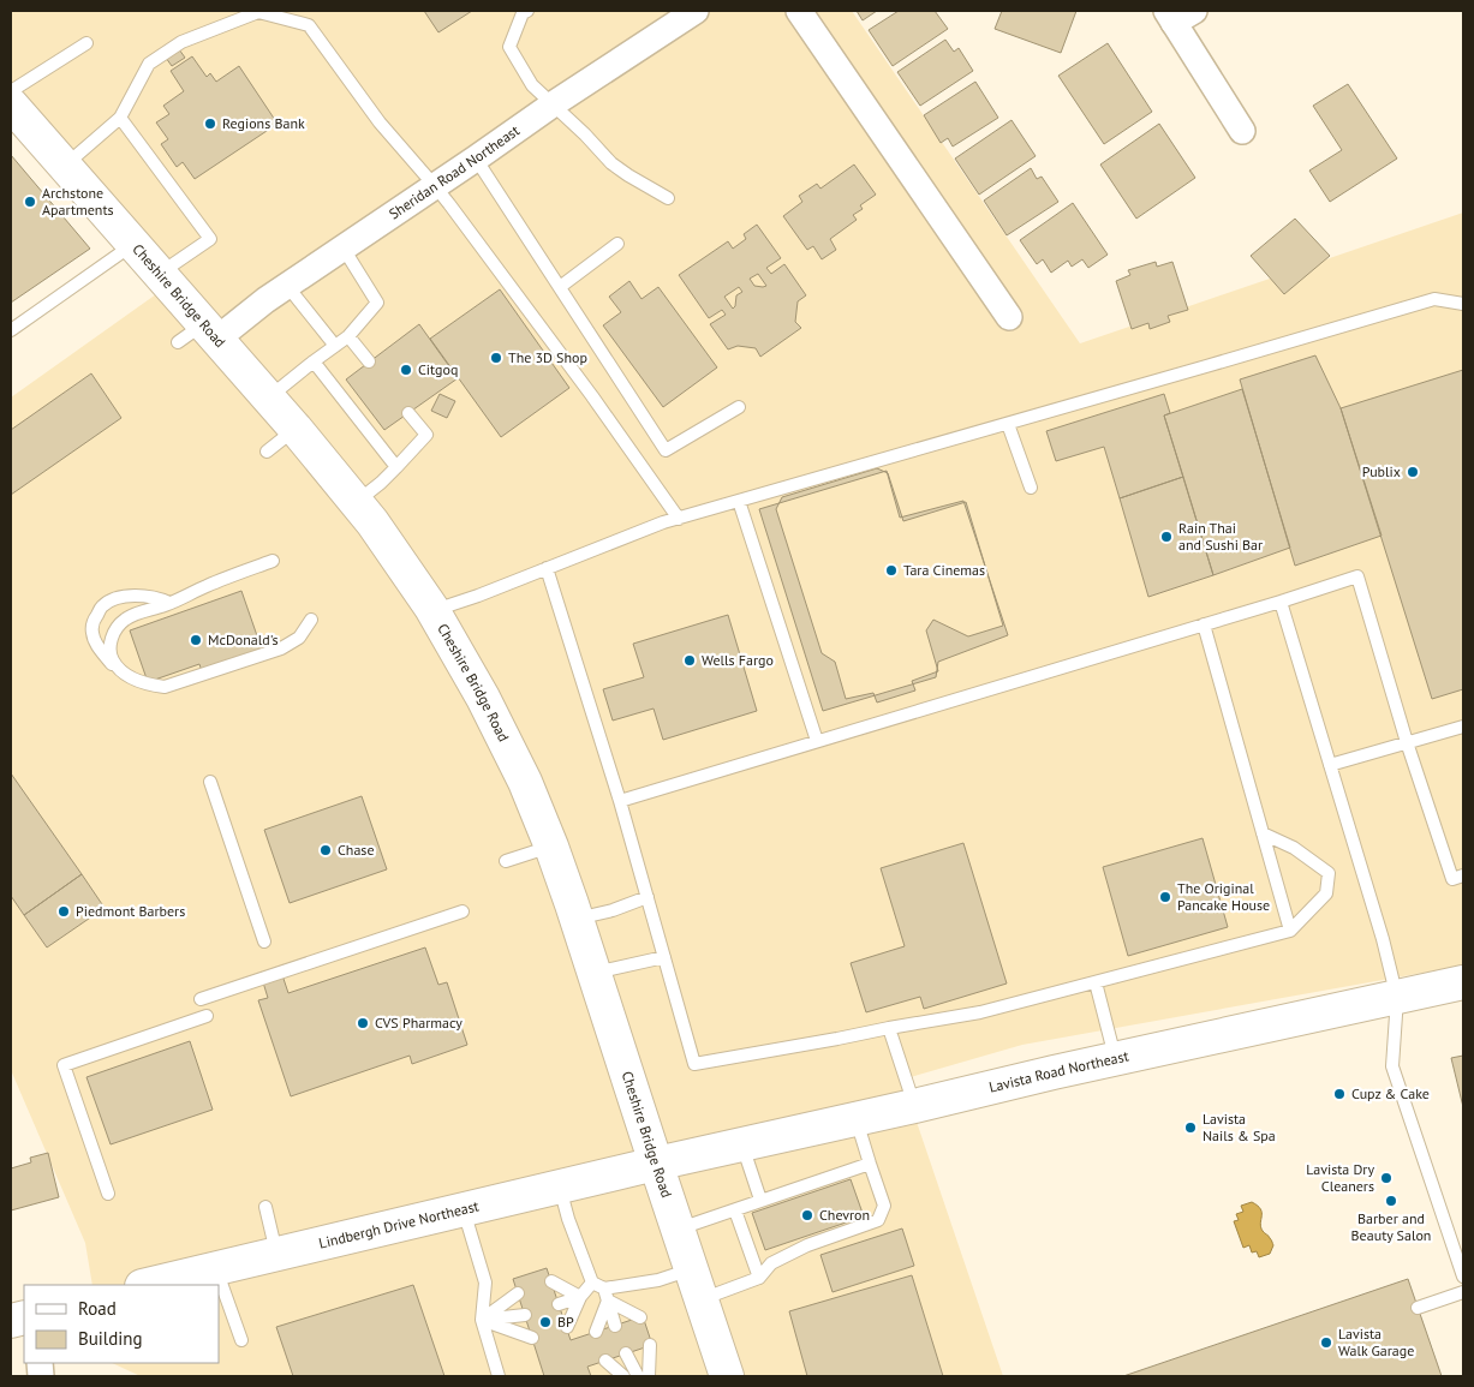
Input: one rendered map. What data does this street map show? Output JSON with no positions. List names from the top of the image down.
{
  "streets": {
    "main road": ["Cheshire Bridge Road", "Lavista Road Northeast", "Lindbergh Drive Northeast"],
    "street": ["Sheridan Road Northeast"]
  },
  "crossings": [
    ["Sheridan Road Northeast", "Cheshire Bridge Road"],
    ["Cheshire Bridge Road", "Lavista Road Northeast"],
    ["Cheshire Bridge Road", "Lindbergh Drive Northeast"],
    ["Lavista Road Northeast", "Lindbergh Drive Northeast"]
  ],
  "places": [
    "Regions Bank",
    "Archstone Apartments",
    "The 3D Shop",
    "Citgoq",
    "Publix",
    "Rain Thai and Sushi Bar",
    "Tara Cinemas",
    "McDonald's",
    "Wells Fargo",
    "Chase",
    "The Original Pancake House",
    "Piedmont Barbers",
    "CVS Pharmacy",
    "Cupz & Cake",
    "Lavista Nails & Spa",
    "Lavista Dry Cleaners",
    "Barber and Beauty Salon",
    "Chevron",
    "BP",
    "Lavista Walk Garage"
  ],
  "legend": ["Road", "Building"]
}
